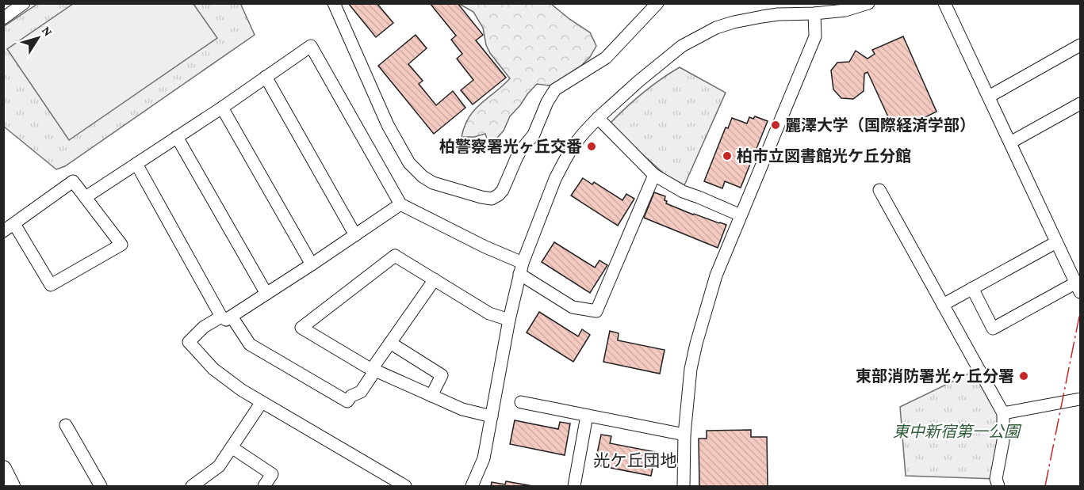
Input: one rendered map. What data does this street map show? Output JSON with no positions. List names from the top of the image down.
{
  "districts": ["光ケ丘団地"],
  "parks": ["東中新宿第一公園"],
  "places": [
    "麗澤大学（国際経済学部）",
    "柏警察署光ヶ丘交番",
    "柏市立図書館光ケ丘分館",
    "東部消防署光ヶ丘分署"
  ],
  "north": "top right"
}
